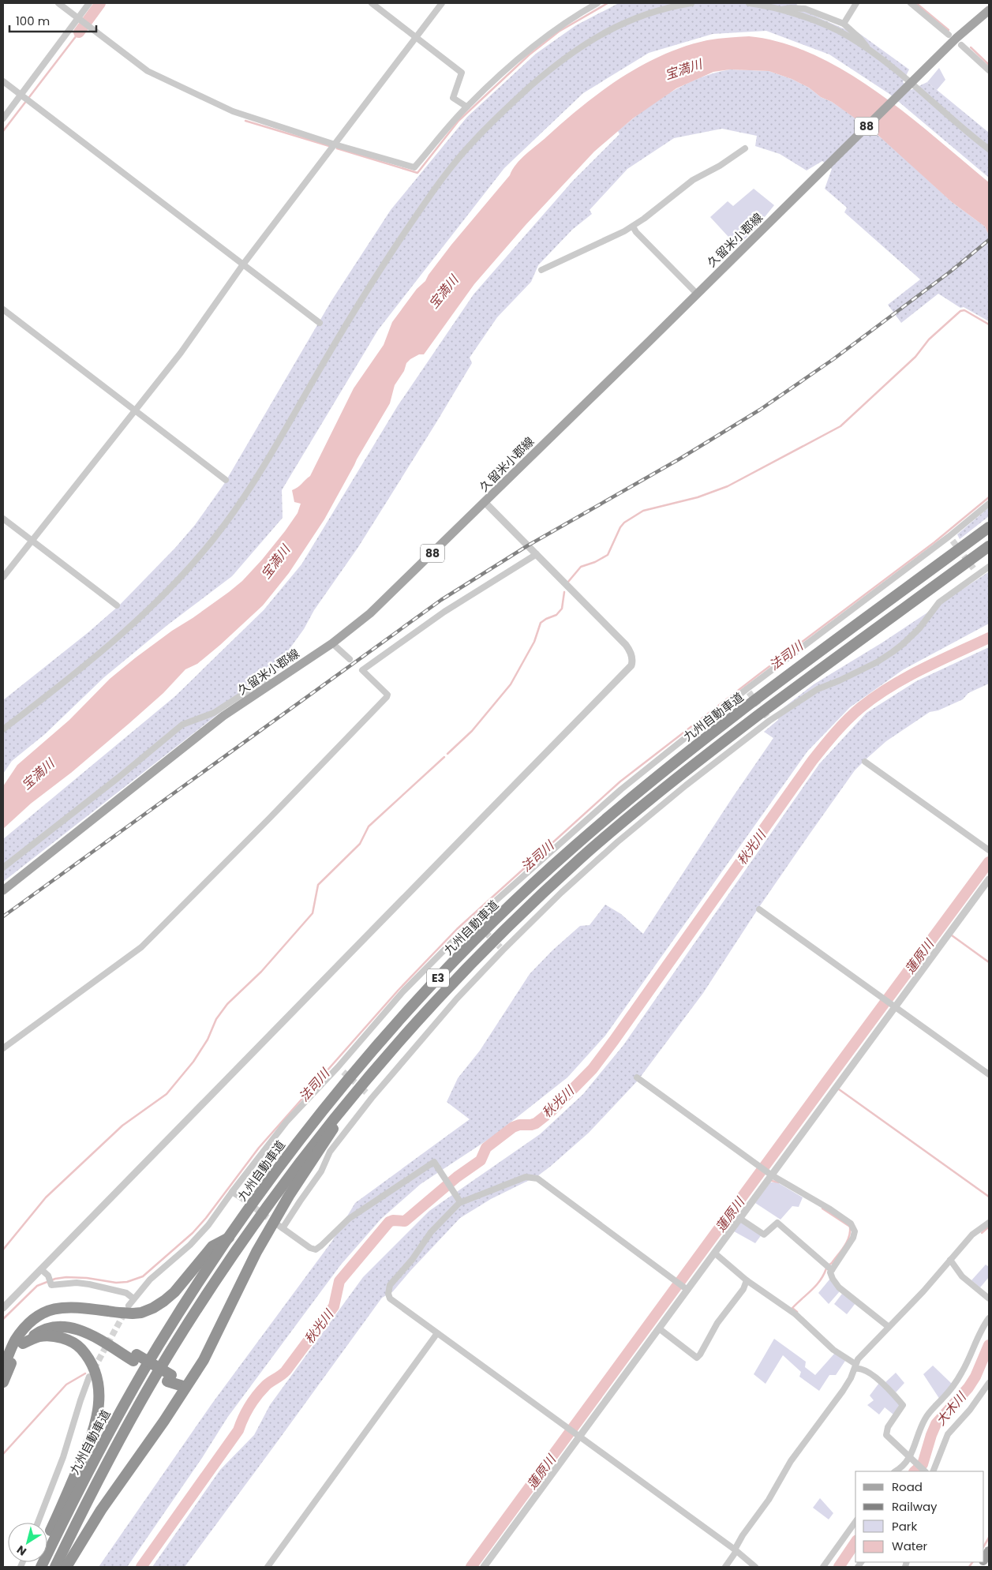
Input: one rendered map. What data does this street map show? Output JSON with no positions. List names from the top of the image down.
{
  "streets": {
    "highway": ["九州自動車道", "E3"],
    "main road": ["88", "久留米小郡線"]
  },
  "water": [
    "宝満川",
    "法司川",
    "秋光川",
    "蓮原川",
    "大木川"
  ],
  "legend": [
    "Road",
    "Railway",
    "Park",
    "Water"
  ],
  "scale_bar": "100 m",
  "north": "bottom left"
}
